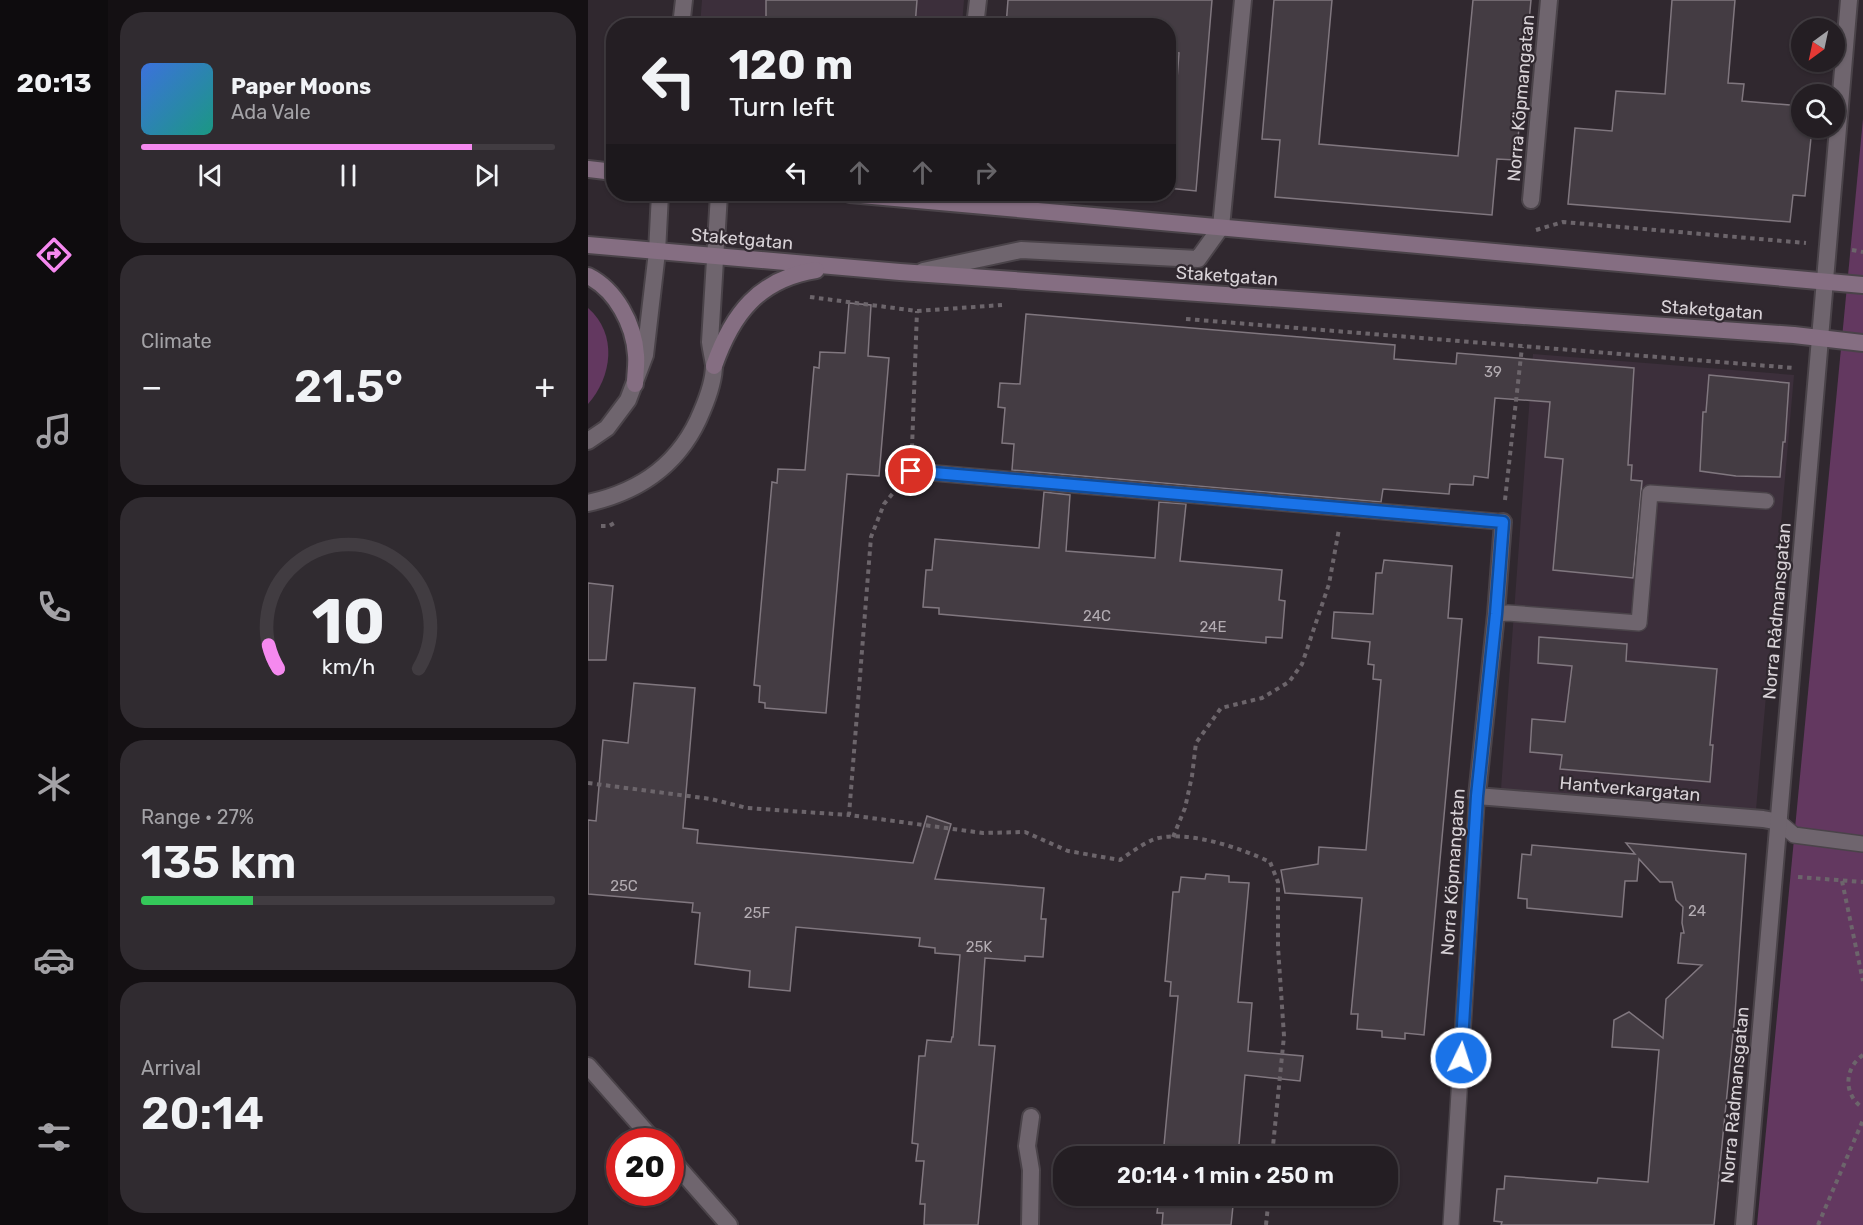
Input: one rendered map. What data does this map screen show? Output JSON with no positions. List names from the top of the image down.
{
  "streets": {
    "main road": ["Staketgatan"],
    "street": ["Norra Köpmangatan", "Norra Rådmansgatan", "Hantverkargatan"]
  },
  "crossings": [
    ["Norra Köpmangatan", "Hantverkargatan"],
    ["Staketgatan", "Norra Rådmansgatan"],
    ["Norra Rådmansgatan", "Hantverkargatan"]
  ],
  "house_numbers": [
    "39",
    "24C",
    "24E",
    "25C",
    "24",
    "25F",
    "25K"
  ],
  "north": "bottom left",
  "page": {
    "tabs": "20:13",
    "turn": ["120 m", "Turn left"],
    "song": ["Paper Moons", "Ada Vale"],
    "tile": [
      "Climate",
      ["Range · 27%", "135 km"],
      ["Arrival", "20:14"]
    ],
    "heat": ["−", "21.5°", "+"],
    "limit": "20",
    "trip": "20:14 · 1 min · 250 m",
    "gauge": ["10", "km/h"]
  }
}
